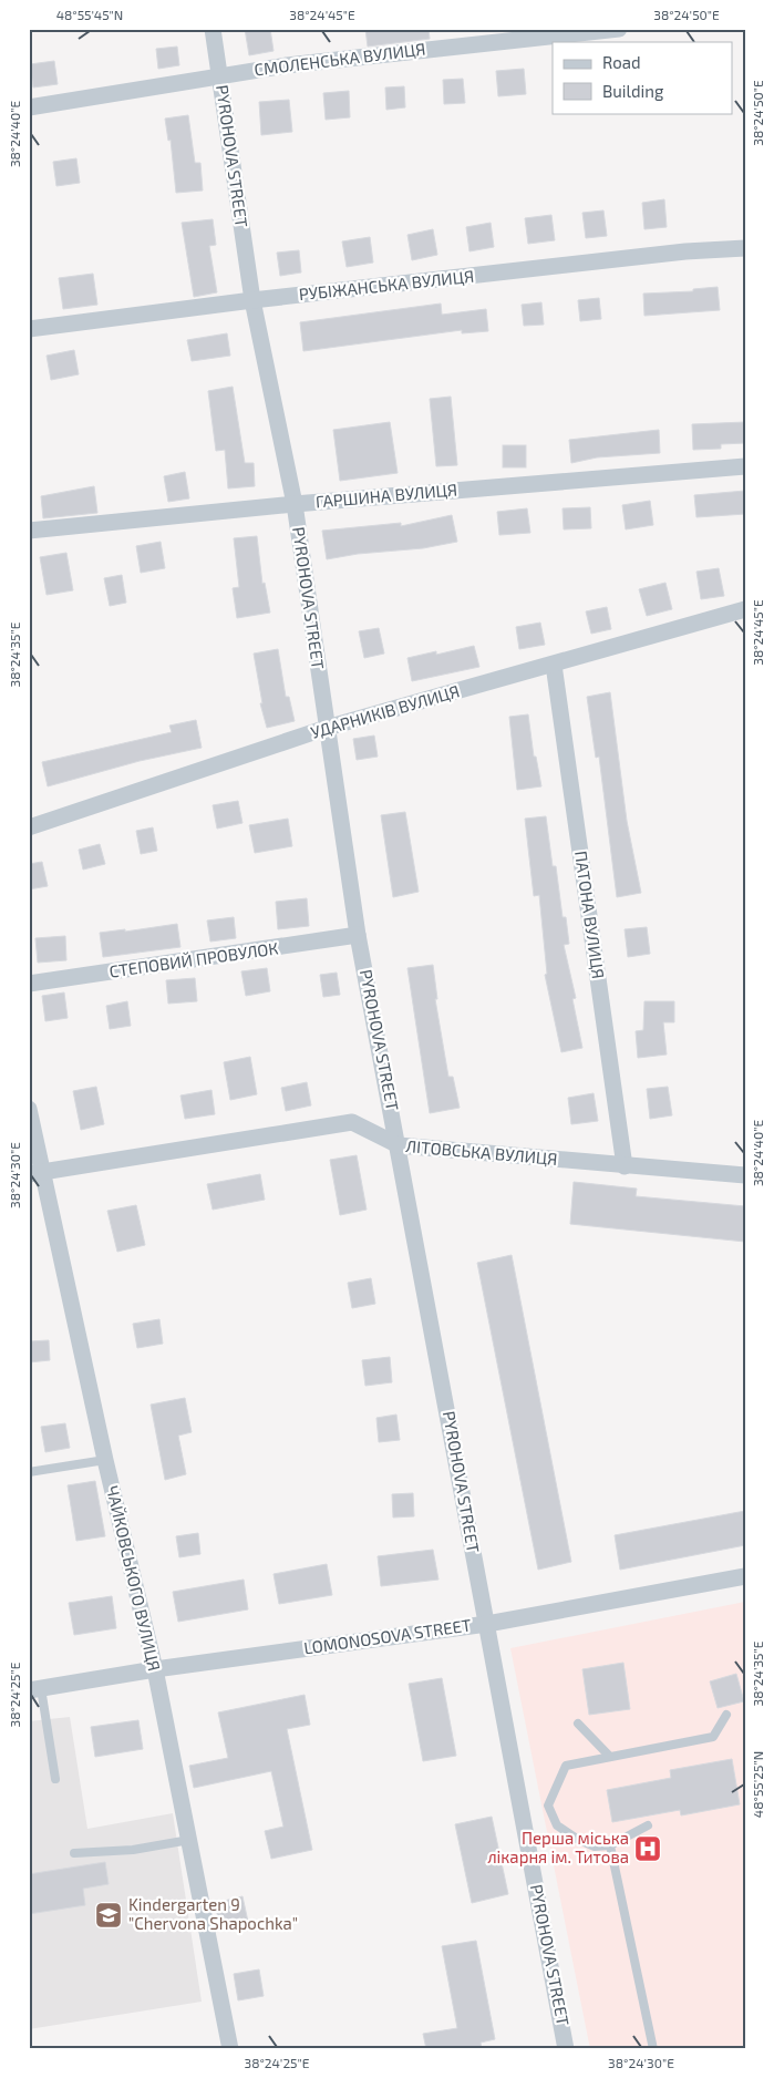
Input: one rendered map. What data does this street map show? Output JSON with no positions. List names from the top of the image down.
{
  "streets": {
    "street": [
      "СМОЛЕНСЬКА ВУЛИЦЯ",
      "PYROHOVA STREET",
      "РУБІЖАНСЬКА ВУЛИЦЯ",
      "ГАРШИНА ВУЛИЦЯ",
      "УДАРНИКІВ ВУЛИЦЯ",
      "ПАТОНА ВУЛИЦЯ",
      "СТЕПОВИЙ ПРОВУЛОК",
      "ЛІТОВСЬКА ВУЛИЦЯ",
      "ЧАЙКОВСЬКОГО ВУЛИЦЯ",
      "LOMONOSOVA STREET"
    ]
  },
  "crossings": [
    ["СМОЛЕНСЬКА ВУЛИЦЯ", "PYROHOVA STREET"],
    ["PYROHOVA STREET", "РУБІЖАНСЬКА ВУЛИЦЯ"],
    ["PYROHOVA STREET", "ГАРШИНА ВУЛИЦЯ"],
    ["PYROHOVA STREET", "УДАРНИКІВ ВУЛИЦЯ"],
    ["PYROHOVA STREET", "СТЕПОВИЙ ПРОВУЛОК"],
    ["PYROHOVA STREET", "ЛІТОВСЬКА ВУЛИЦЯ"],
    ["PYROHOVA STREET", "LOMONOSOVA STREET"],
    ["УДАРНИКІВ ВУЛИЦЯ", "ПАТОНА ВУЛИЦЯ"],
    ["ПАТОНА ВУЛИЦЯ", "ЛІТОВСЬКА ВУЛИЦЯ"],
    ["ЛІТОВСЬКА ВУЛИЦЯ", "ЧАЙКОВСЬКОГО ВУЛИЦЯ"],
    ["ЧАЙКОВСЬКОГО ВУЛИЦЯ", "LOMONOSOVA STREET"]
  ],
  "places": {
    "hospital": ["Перша міська лікарня ім. Титова"],
    "school or university": ["Kindergarten 9 \"Chervona Shapochka\""]
  },
  "legend": ["Road", "Building"],
  "coordinates": [
    "48°55'45\"N",
    "38°24'45\"E",
    "38°24'50\"E",
    "38°24'40\"E",
    "38°24'35\"E",
    "38°24'30\"E",
    "38°24'25\"E",
    "48°55'25\"N"
  ]
}
